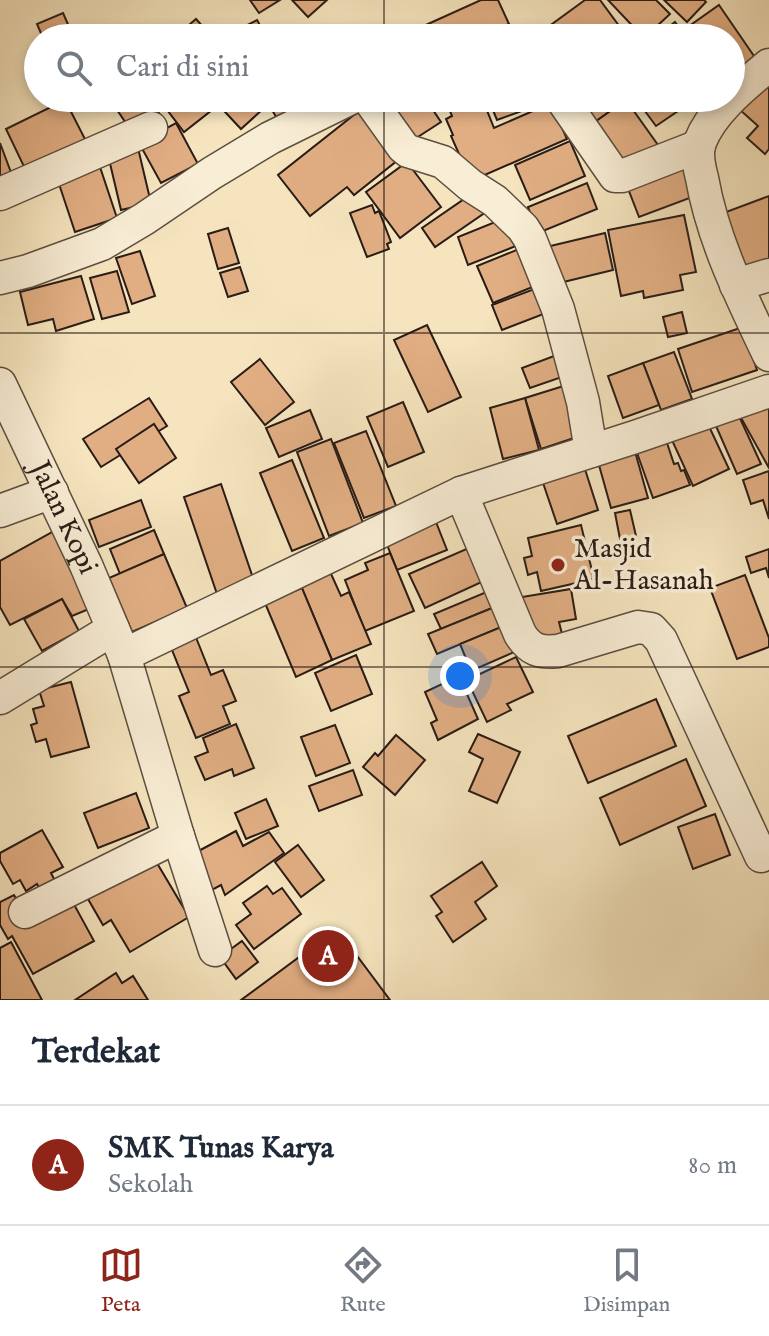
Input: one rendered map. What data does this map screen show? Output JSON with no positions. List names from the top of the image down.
{
  "streets": {
    "street": ["Jalan Kopi"]
  },
  "places": ["Masjid Al-Hasanah"],
  "page": {
    "search": "Cari di sini",
    "pins": "A",
    "heading": "Terdekat",
    "list": [
      {
        "mark": "A",
        "name": "SMK Tunas Karya",
        "note": "Sekolah",
        "value": "80 m"
      }
    ],
    "nav": ["Peta", "Rute", "Disimpan"]
  }
}
